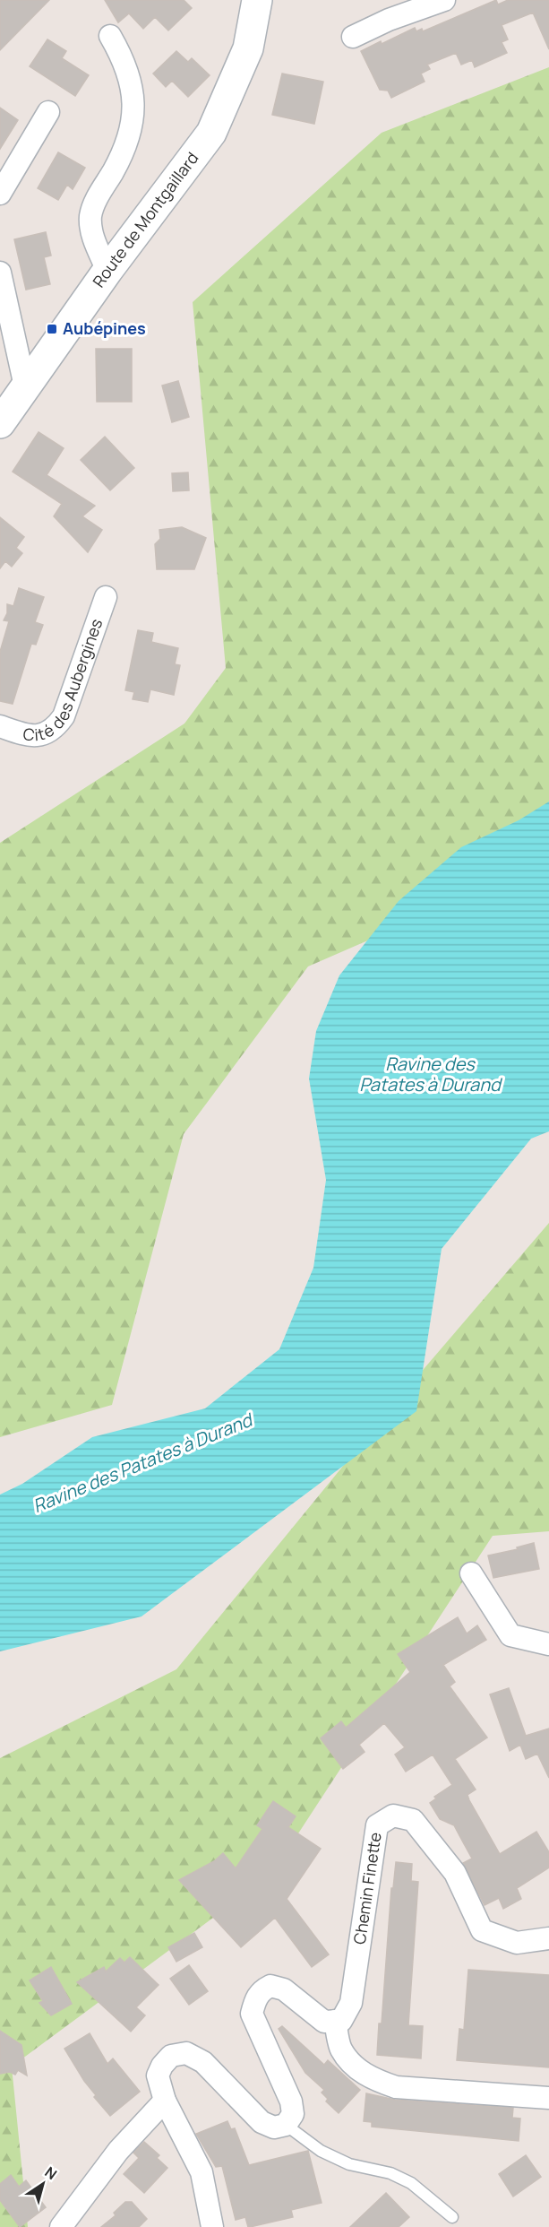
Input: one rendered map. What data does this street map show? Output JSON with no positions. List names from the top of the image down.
{
  "streets": {
    "street": ["Route de Montgaillard", "Cité des Aubergines", "Chemin Finette"]
  },
  "water": ["Ravine des Patates à Durand"],
  "places": {
    "transit": ["Aubépines"]
  },
  "north": "top right"
}
